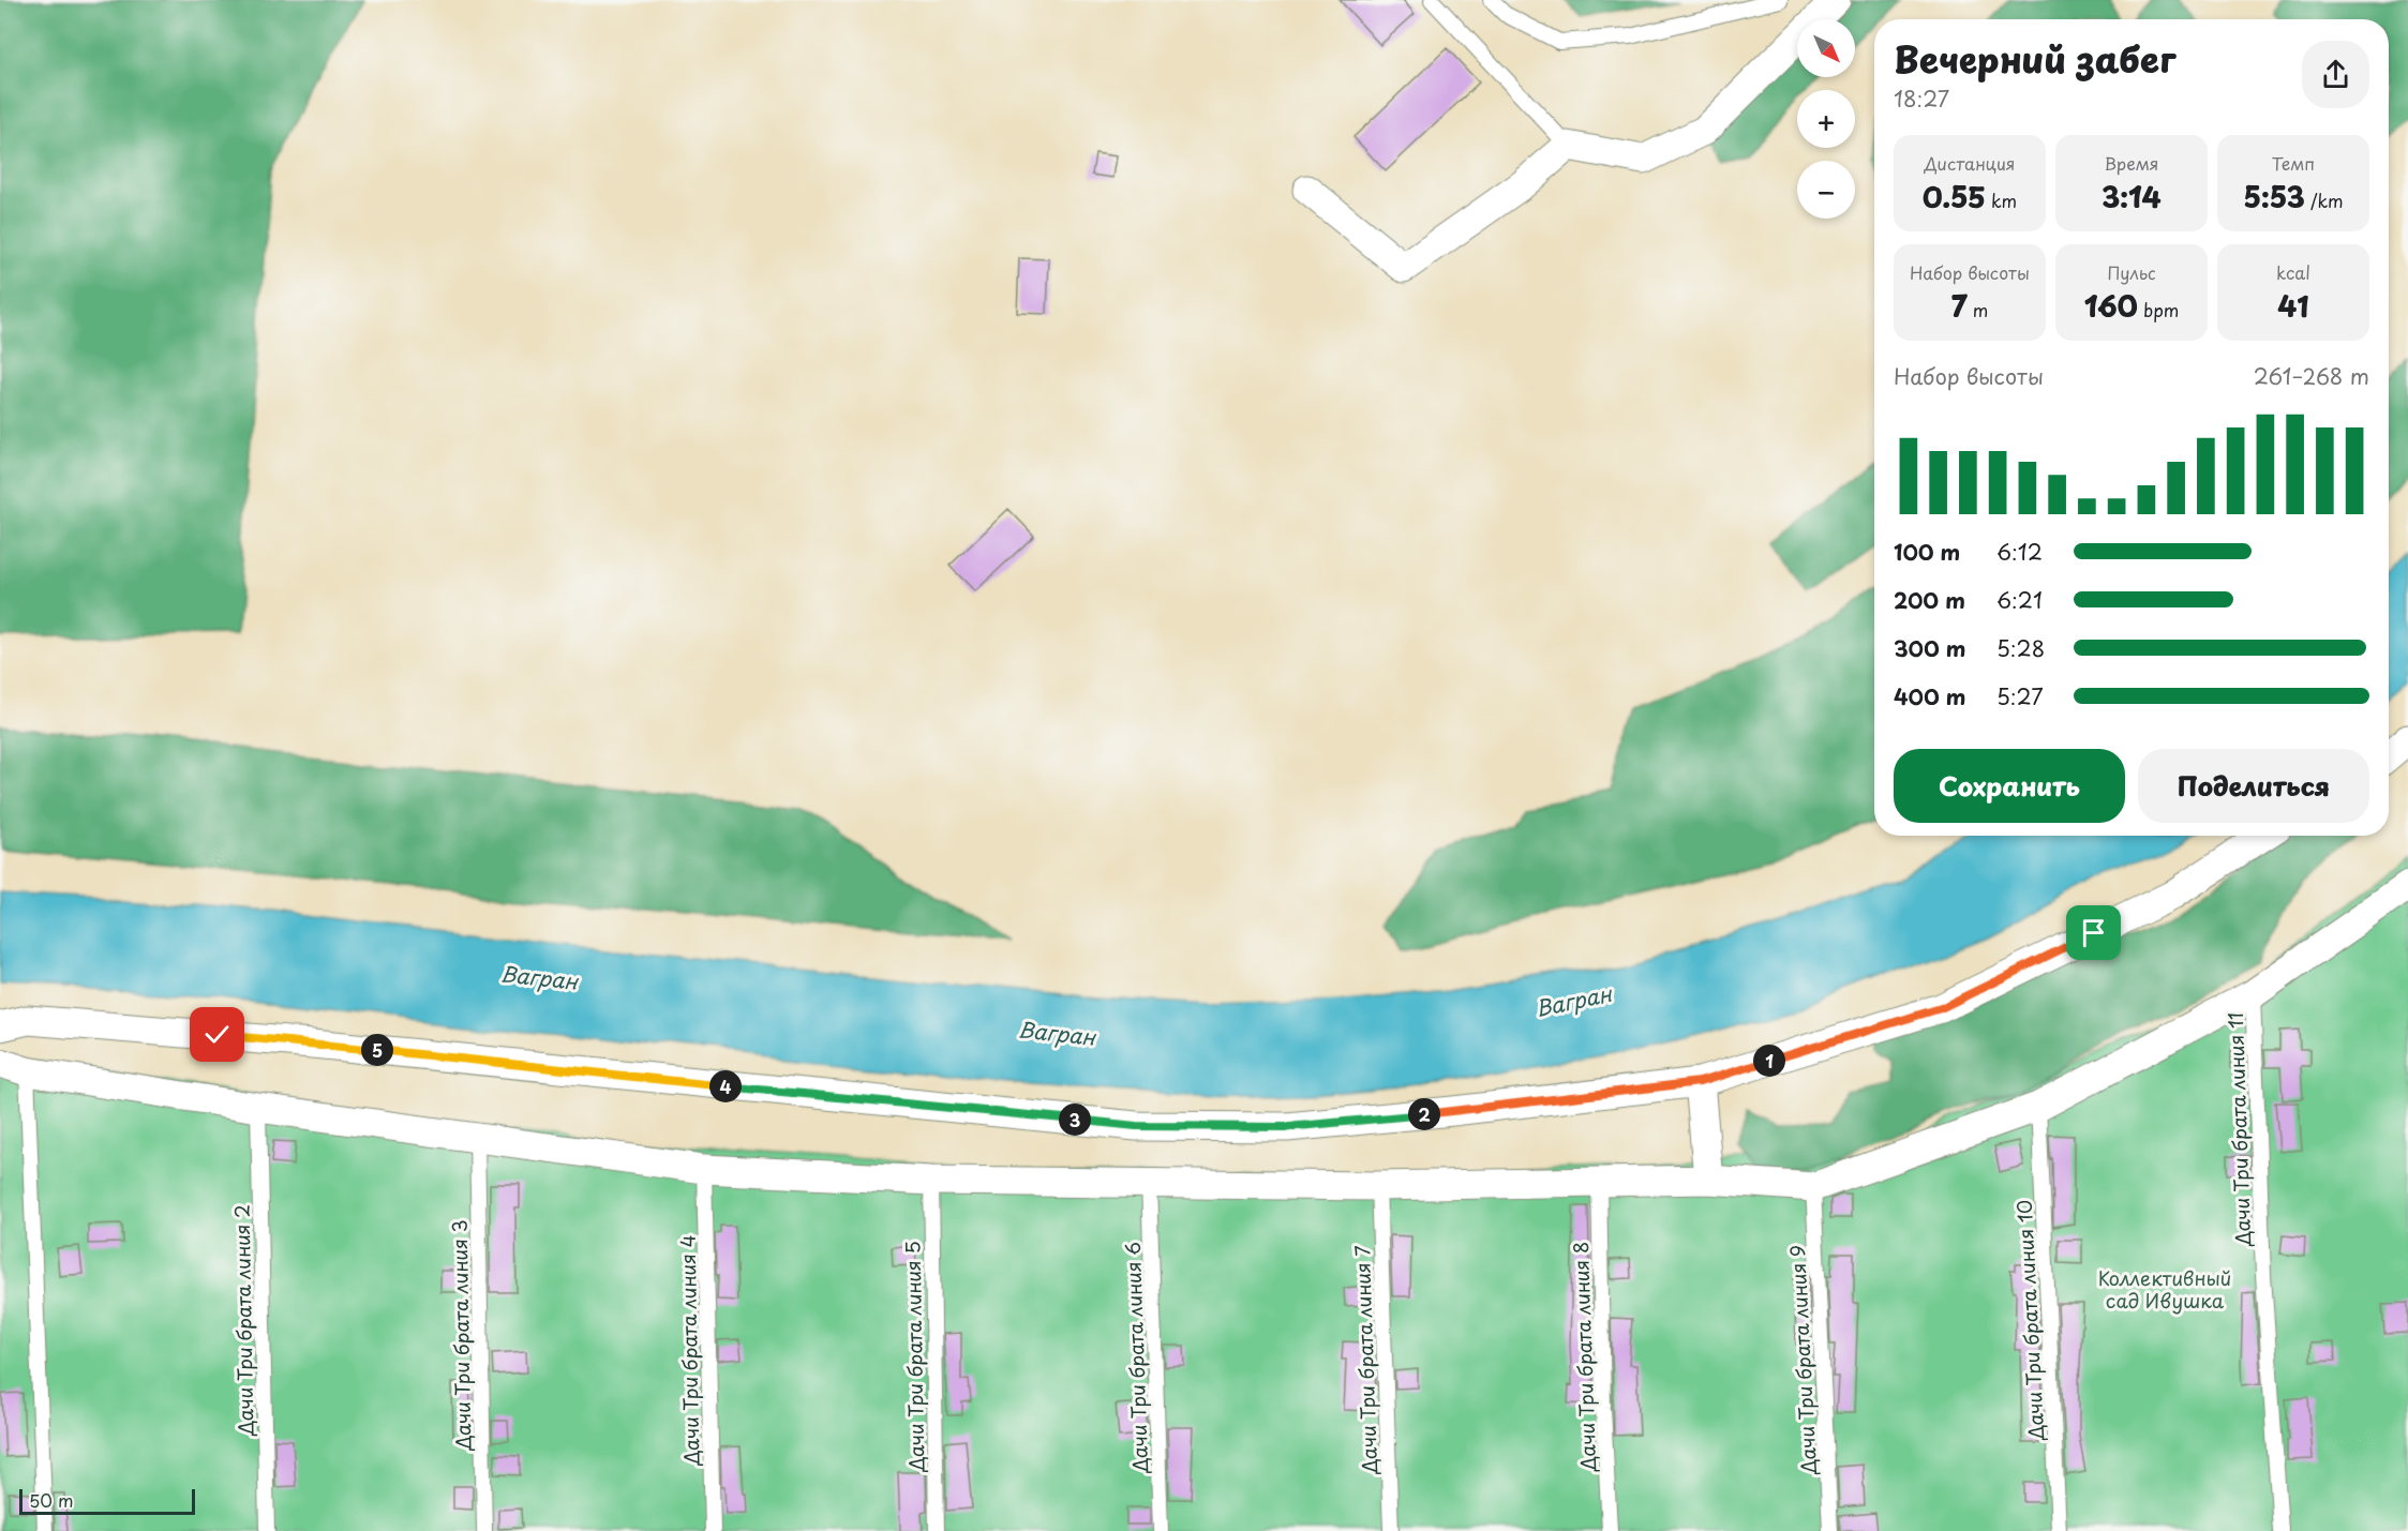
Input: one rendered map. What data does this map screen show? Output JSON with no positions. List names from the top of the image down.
{
  "streets": {
    "lane": [
      "Дачи Три брата линия 11",
      "Дачи Три брата линия 2",
      "Дачи Три брата линия 10",
      "Дачи Три брата линия 3",
      "Дачи Три брата линия 4",
      "Дачи Три брата линия 5",
      "Дачи Три брата линия 8",
      "Дачи Три брата линия 6",
      "Дачи Три брата линия 7",
      "Дачи Три брата линия 9"
    ]
  },
  "water": ["Вагран"],
  "parks": ["Коллективный сад Ивушка"],
  "scale_bar": "50 m",
  "north": "bottom right",
  "page": {
    "map_buttons": ["+", "−"],
    "heading": ["Вечерний забег", "18:27"],
    "stats": [
      ["Дистанция", "0.55 km"],
      ["Время", "3:14"],
      ["Темп", "5:53 /km"],
      ["Набор высоты", "7 m"],
      ["Пульс", "160 bpm"],
      ["kcal", "41"]
    ],
    "chart": ["Набор высоты", "261–268 m"],
    "list": [
      {
        "name": "100 m",
        "note": "6:12"
      },
      {
        "name": "200 m",
        "note": "6:21"
      },
      {
        "name": "300 m",
        "note": "5:28"
      },
      {
        "name": "400 m",
        "note": "5:27"
      }
    ],
    "buttons": ["Сохранить", "Поделиться"],
    "pins": [
      "5",
      "1",
      "4",
      "2",
      "3"
    ],
    "scale": "50 m"
  }
}
